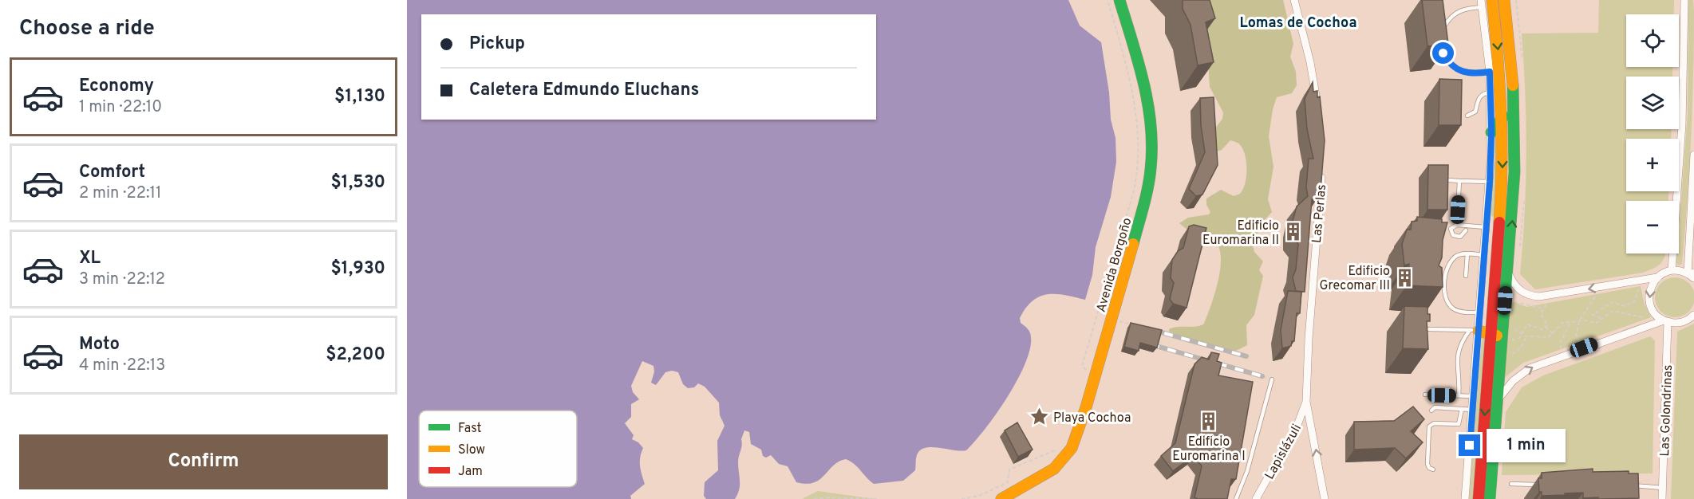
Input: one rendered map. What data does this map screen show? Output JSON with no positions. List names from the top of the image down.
{
  "streets": {
    "main road": ["Avenida Borgoño"],
    "street": ["Las Perlas", "Las Golondrinas", "Lapislázuli"]
  },
  "crossings": [
    ["Las Perlas", "Lapislázuli"]
  ],
  "districts": ["Lomas de Cochoa"],
  "places": {
    "building": ["Edificio Euromarina II", "Edificio Grecomar III", "Edificio Euromarina I"],
    "place": ["Playa Cochoa"]
  },
  "legend": ["Fast", "Slow", "Jam"],
  "page": {
    "heading": "Choose a ride",
    "map_buttons": ["+", "−"],
    "banner": ["Pickup", "Caletera Edmundo Eluchans"],
    "list": [
      {
        "name": "Economy",
        "note": "1 min · 22:10",
        "value": "$1,130"
      },
      {
        "name": "Comfort",
        "note": "2 min · 22:11",
        "value": "$1,530"
      },
      {
        "name": "XL",
        "note": "3 min · 22:12",
        "value": "$1,930"
      },
      {
        "name": "Moto",
        "note": "4 min · 22:13",
        "value": "$2,200"
      }
    ],
    "buttons": "Confirm",
    "bubble": "1 min"
  }
}
